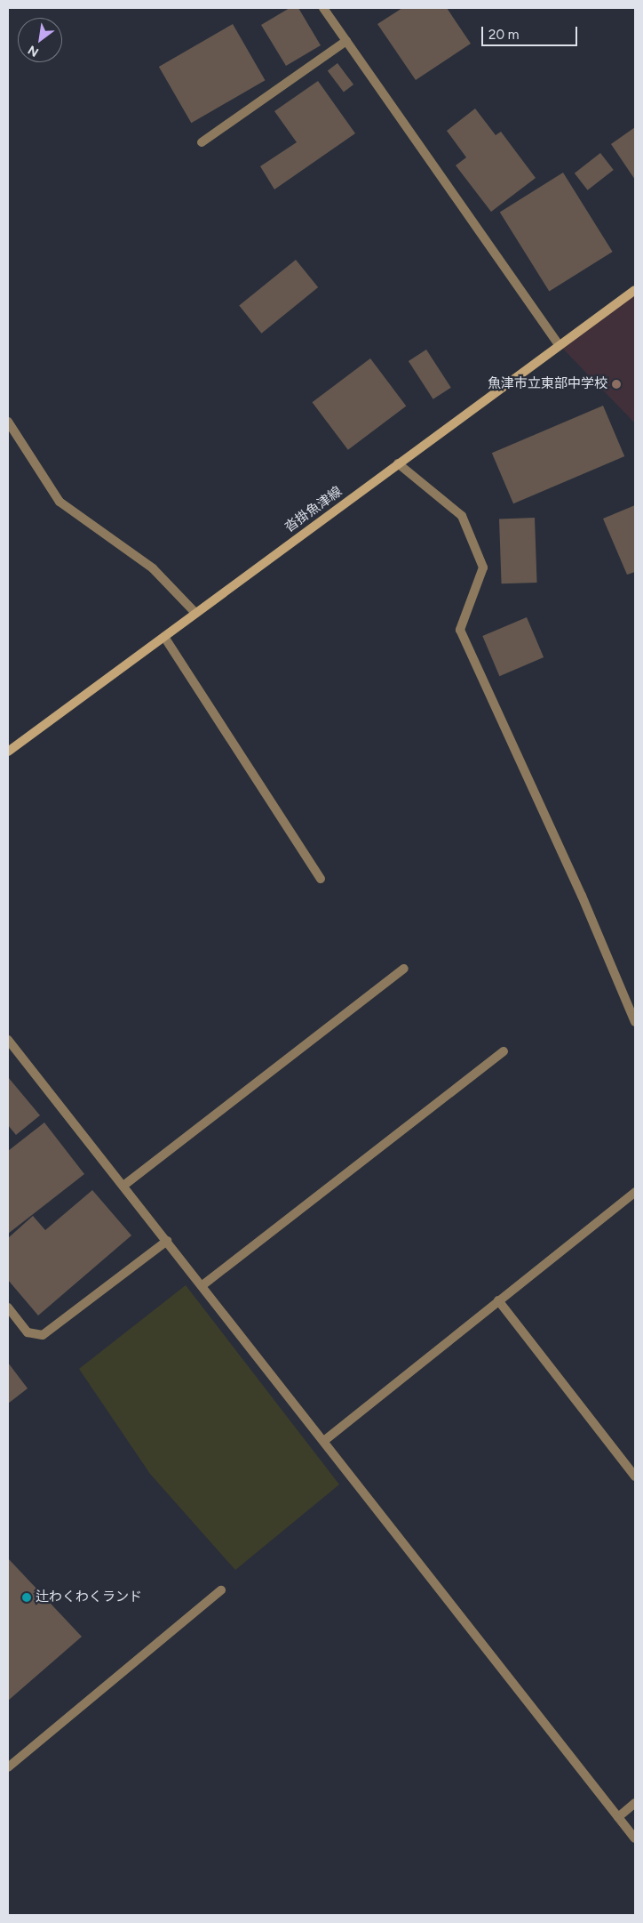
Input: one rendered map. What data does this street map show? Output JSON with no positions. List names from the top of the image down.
{
  "streets": {
    "main road": ["沓掛魚津線"]
  },
  "places": ["魚津市立東部中学校", "辻わくわくランド"],
  "scale_bar": "20 m",
  "north": "bottom left"
}
